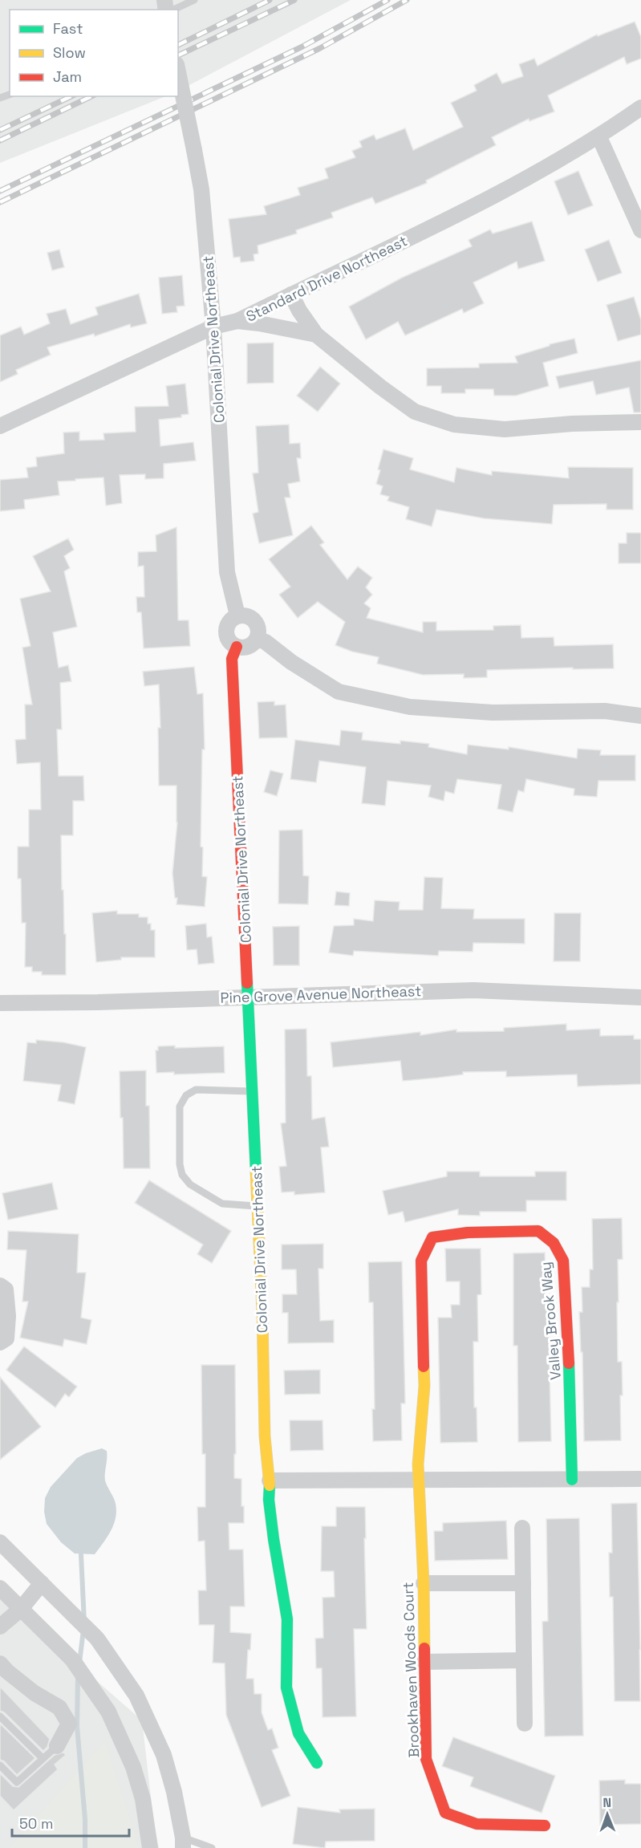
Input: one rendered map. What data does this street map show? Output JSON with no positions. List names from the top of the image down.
{
  "streets": {
    "street": [
      "Standard Drive Northeast",
      "Colonial Drive Northeast",
      "Pine Grove Avenue Northeast",
      "Valley Brook Way",
      "Brookhaven Woods Court"
    ]
  },
  "crossings": [
    ["Standard Drive Northeast", "Colonial Drive Northeast"],
    ["Colonial Drive Northeast", "Pine Grove Avenue Northeast"],
    ["Valley Brook Way", "Brookhaven Woods Court"]
  ],
  "legend": ["Fast", "Slow", "Jam"],
  "scale_bar": "50 m",
  "north": "top"
}
